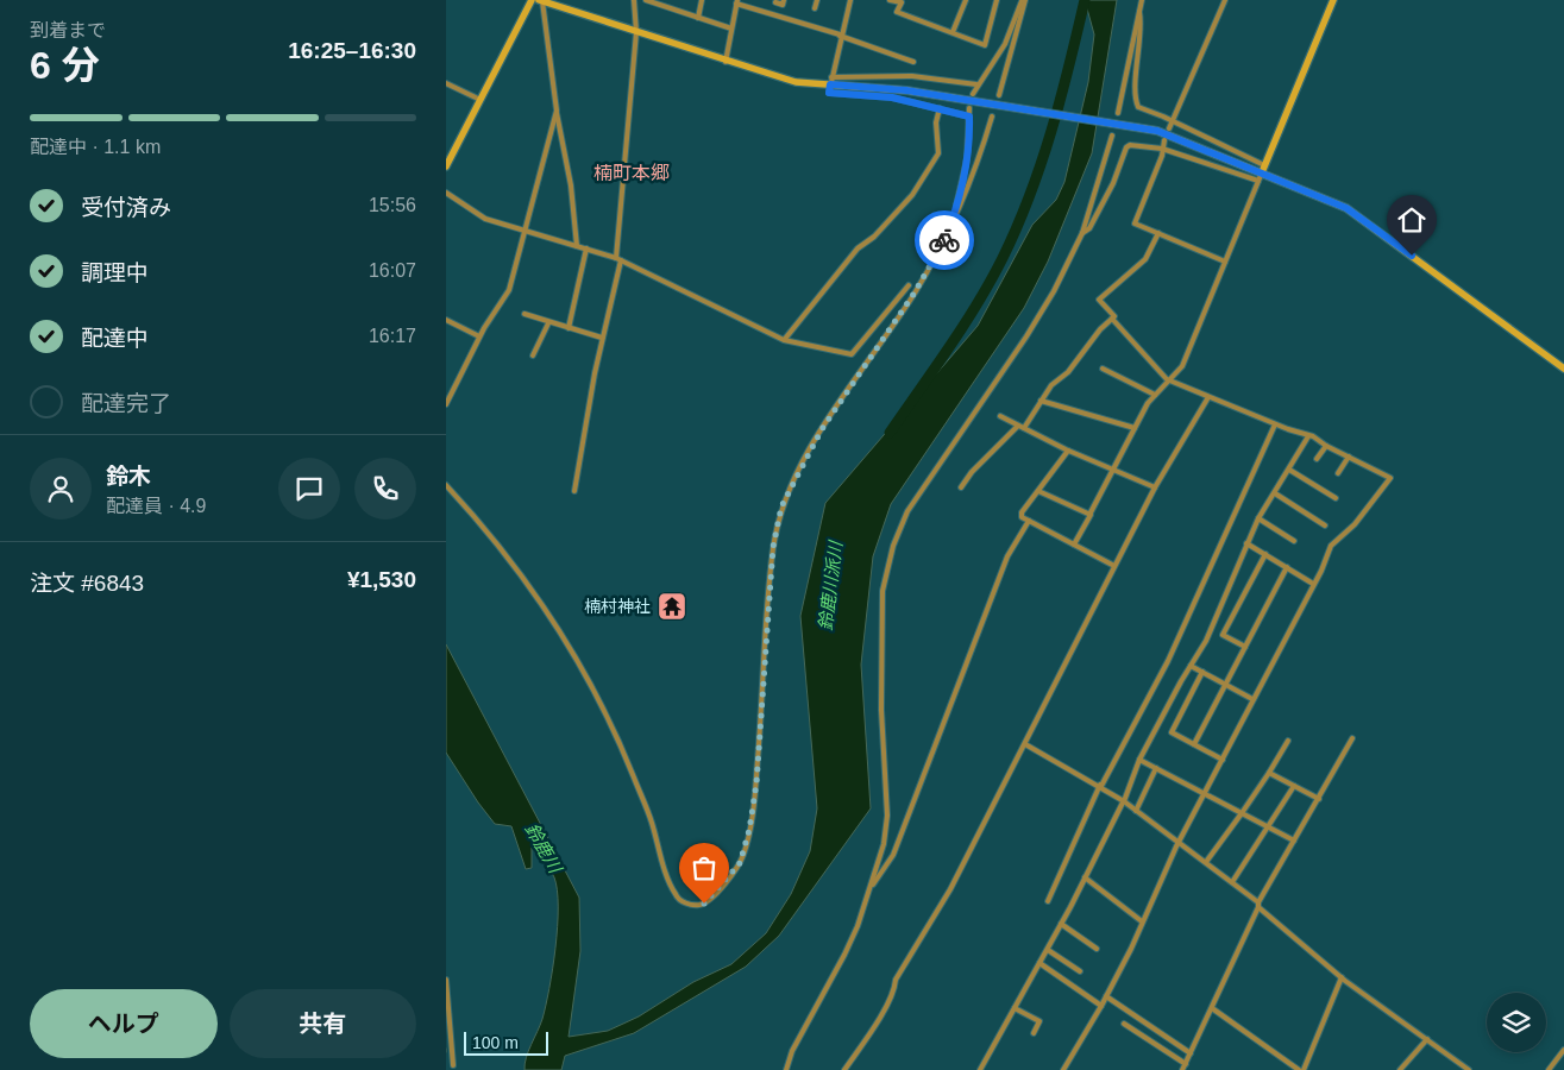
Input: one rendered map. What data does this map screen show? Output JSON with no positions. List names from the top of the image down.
{
  "districts": ["楠町本郷"],
  "water": ["鈴鹿川派川", "鈴鹿川"],
  "places": {
    "temple": ["楠村神社"]
  },
  "scale_bar": "100 m",
  "page": {
    "heading": ["6 分", "到着まで", "16:25–16:30"],
    "panel": [
      "鈴木",
      "配達員 · 4.9",
      "注文 #6843",
      "¥1,530"
    ],
    "bar": "配達中 · 1.1 km",
    "list": [
      ["受付済み", "15:56"],
      ["調理中", "16:07"],
      ["配達中", "16:17"],
      "配達完了"
    ],
    "buttons": ["ヘルプ", "共有"],
    "scale": "100 m"
  }
}
